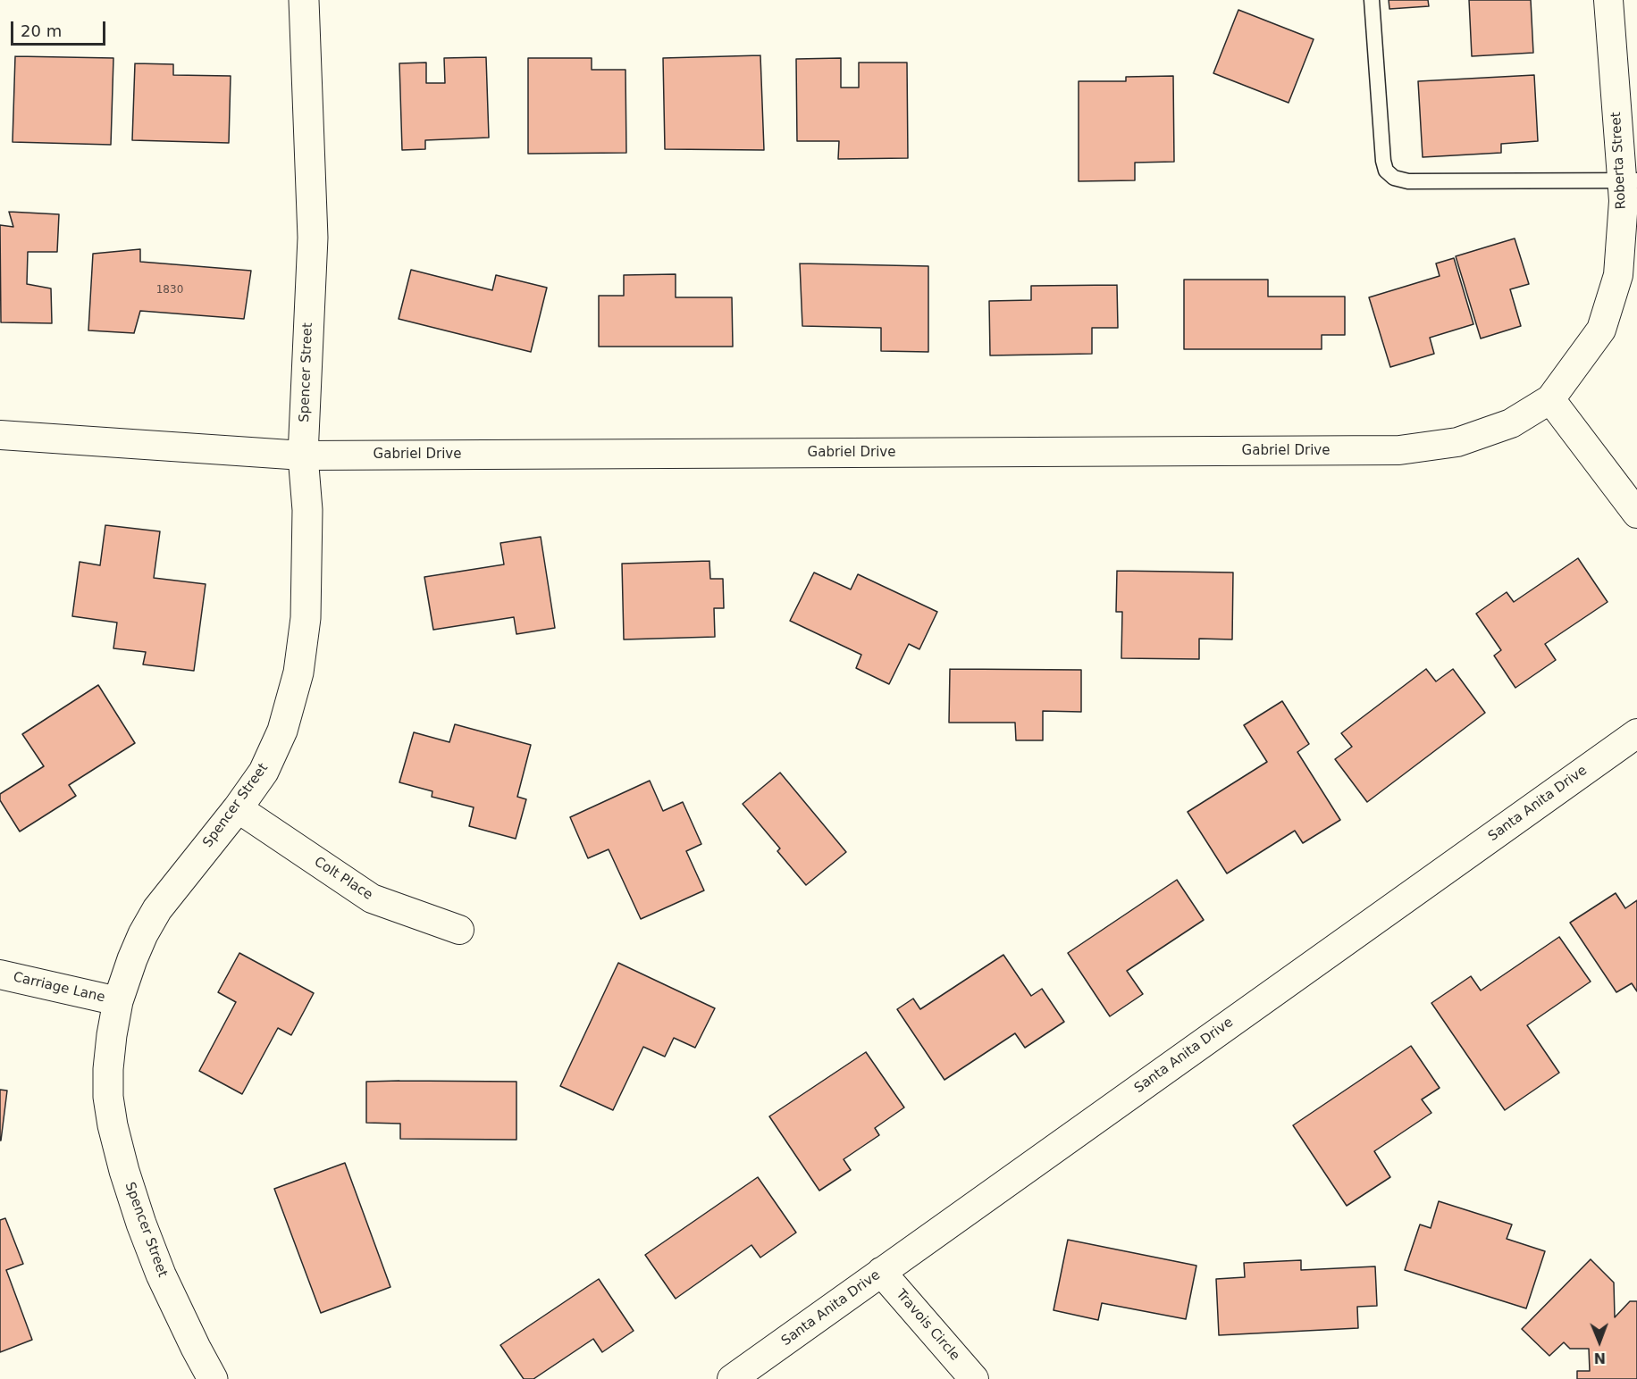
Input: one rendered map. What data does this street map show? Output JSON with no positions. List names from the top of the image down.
{
  "streets": {
    "street": [
      "Roberta Street",
      "Spencer Street",
      "Gabriel Drive",
      "Santa Anita Drive",
      "Colt Place",
      "Carriage Lane",
      "Travois Circle"
    ]
  },
  "crossings": [
    ["Roberta Street", "Gabriel Drive"],
    ["Spencer Street", "Gabriel Drive"],
    ["Spencer Street", "Colt Place"],
    ["Spencer Street", "Carriage Lane"],
    ["Santa Anita Drive", "Travois Circle"]
  ],
  "house_numbers": ["1830"],
  "scale_bar": "20 m",
  "north": "bottom"
}
